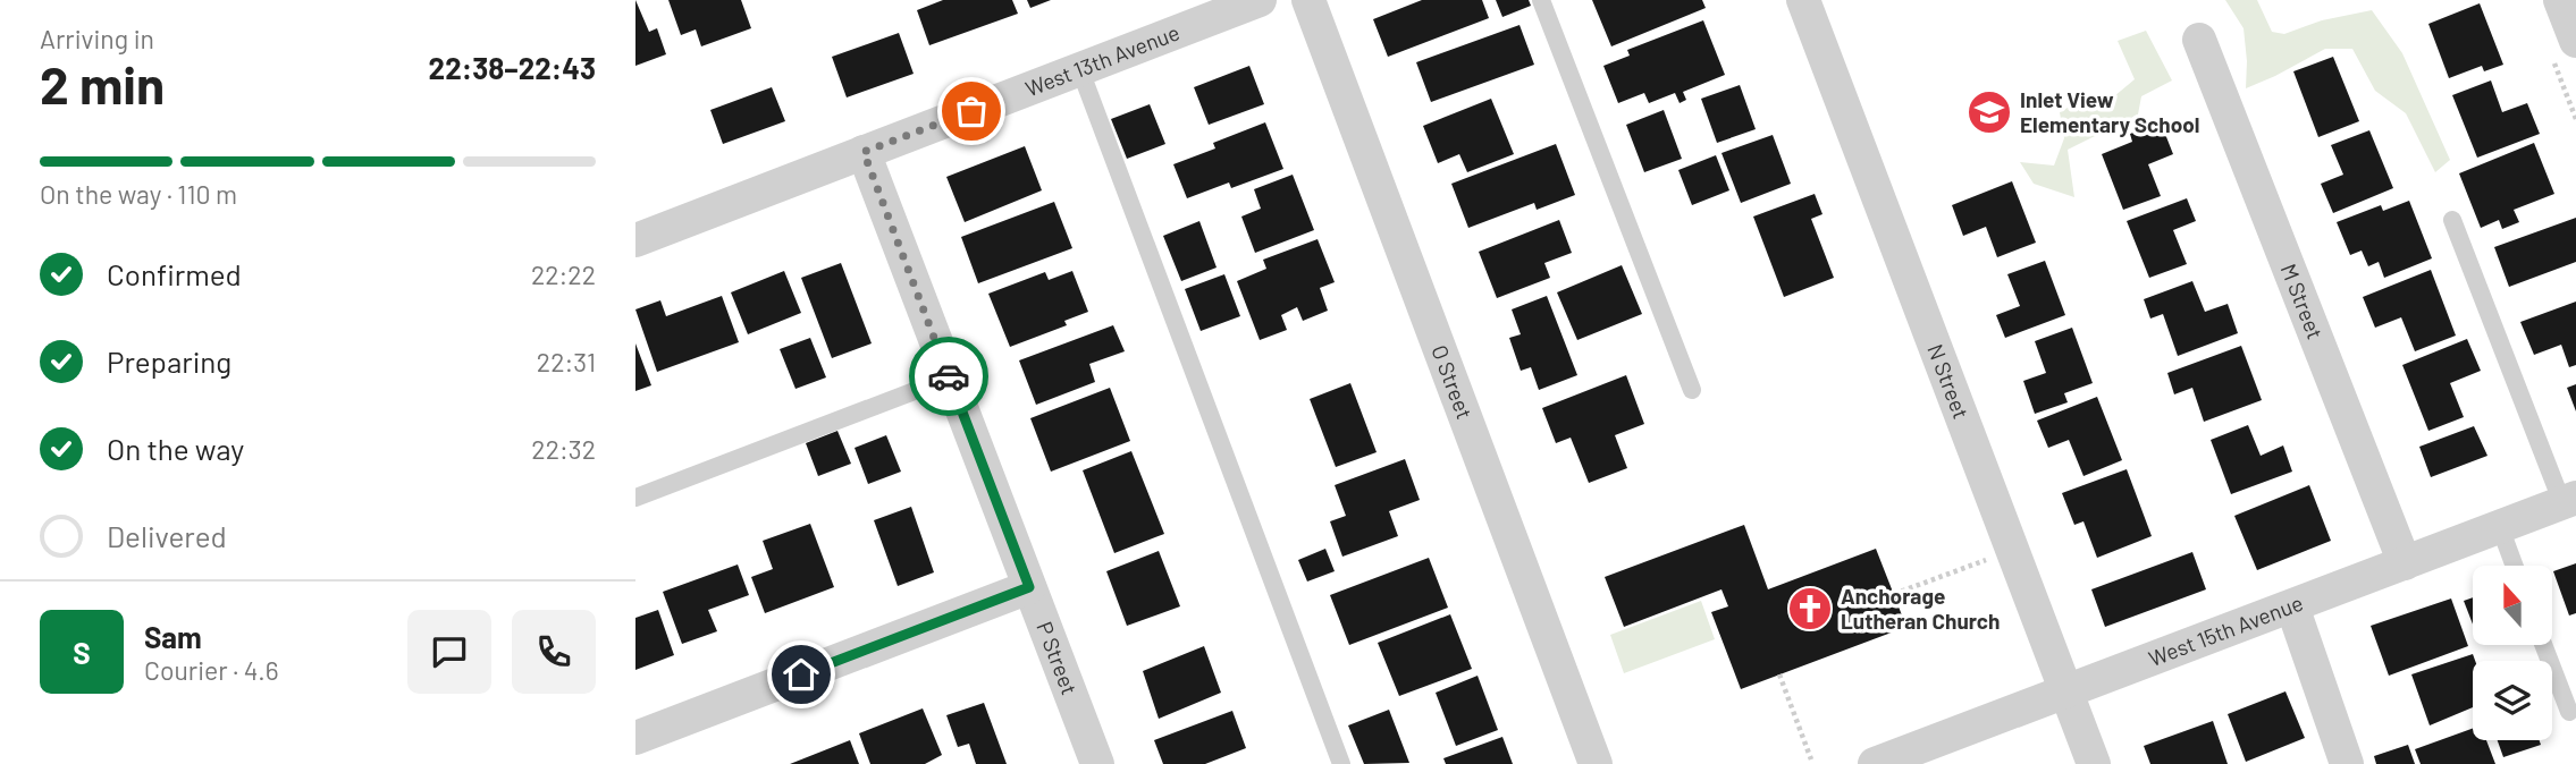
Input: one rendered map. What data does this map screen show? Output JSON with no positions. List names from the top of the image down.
{
  "streets": {
    "street": [
      "West 13th Avenue",
      "M Street",
      "O Street",
      "N Street",
      "West 15th Avenue",
      "P Street"
    ]
  },
  "crossings": [
    ["West 13th Avenue", "P Street"],
    ["M Street", "West 15th Avenue"],
    ["N Street", "West 15th Avenue"]
  ],
  "places": {
    "school or university": ["Inlet View Elementary School"],
    "church": ["Anchorage Lutheran Church"]
  },
  "north": "top",
  "page": {
    "heading": ["2 min", "Arriving in", "22:38–22:43"],
    "panel": ["Sam", "Courier · 4.6"],
    "bar": "On the way · 110 m",
    "list": [
      ["Confirmed", "22:22"],
      ["Preparing", "22:31"],
      ["On the way", "22:32"],
      "Delivered"
    ],
    "round": "S"
  }
}
